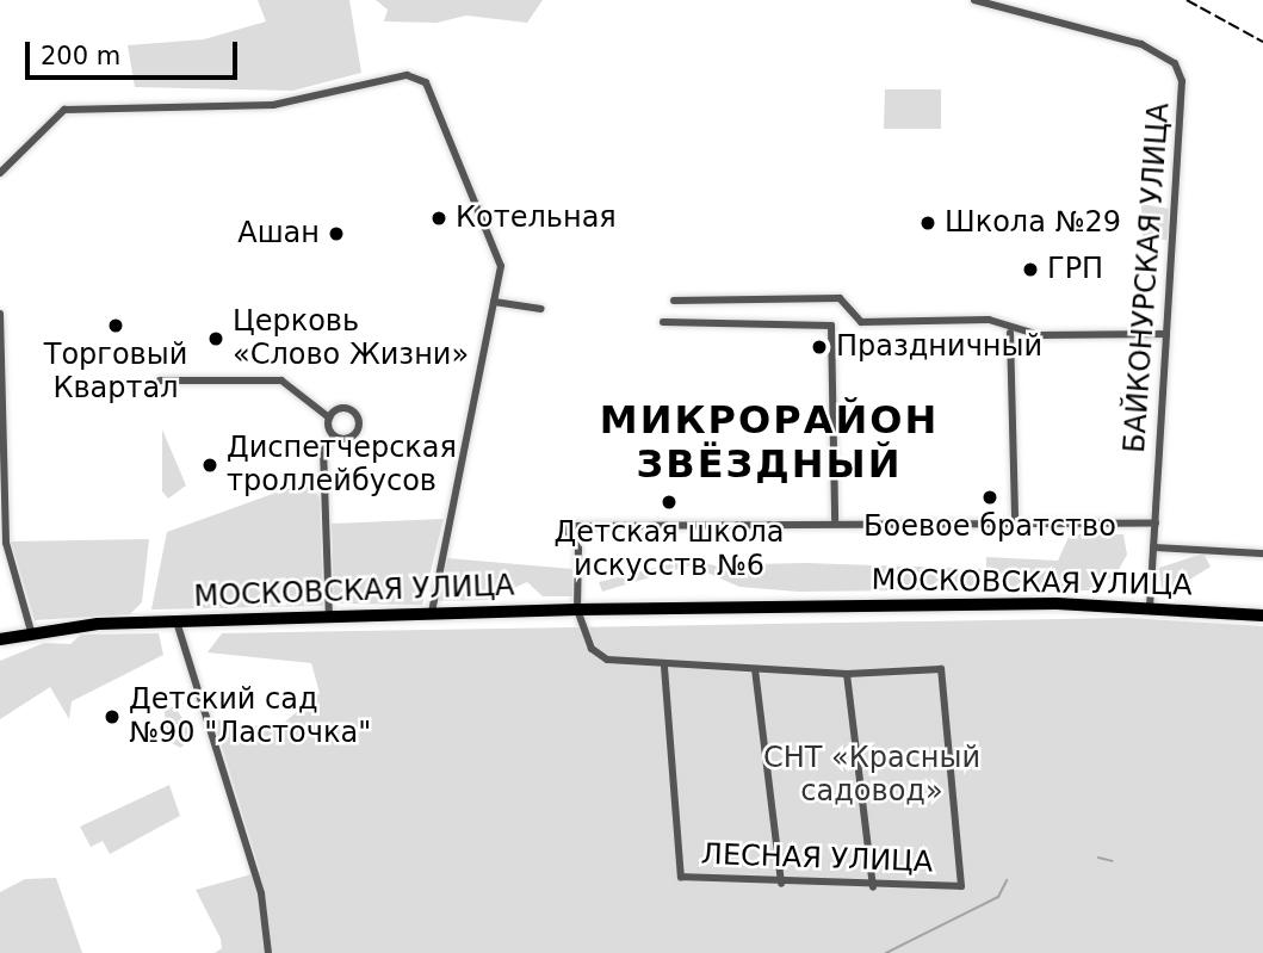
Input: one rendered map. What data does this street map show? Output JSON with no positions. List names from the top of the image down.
{
  "streets": {
    "main road": ["МОСКОВСКАЯ УЛИЦА"],
    "street": ["БАЙКОНУРСКАЯ УЛИЦА", "ЛЕСНАЯ УЛИЦА"]
  },
  "crossings": [
    ["БАЙКОНУРСКАЯ УЛИЦА", "МОСКОВСКАЯ УЛИЦА"]
  ],
  "districts": ["МИКРОРАЙОН ЗВЁЗДНЫЙ"],
  "parks": ["СНТ «Красный садовод»"],
  "places": [
    "Котельная",
    "Школа №29",
    "Ашан",
    "ГРП",
    "Торговый Квартал",
    "Церковь «Слово Жизни»",
    "Праздничный",
    "Диспетчерская троллейбусов",
    "Боевое братство",
    "Детская школа искусств №6",
    "Детский сад №90 \"Ласточка\""
  ],
  "scale_bar": "200 m"
}
